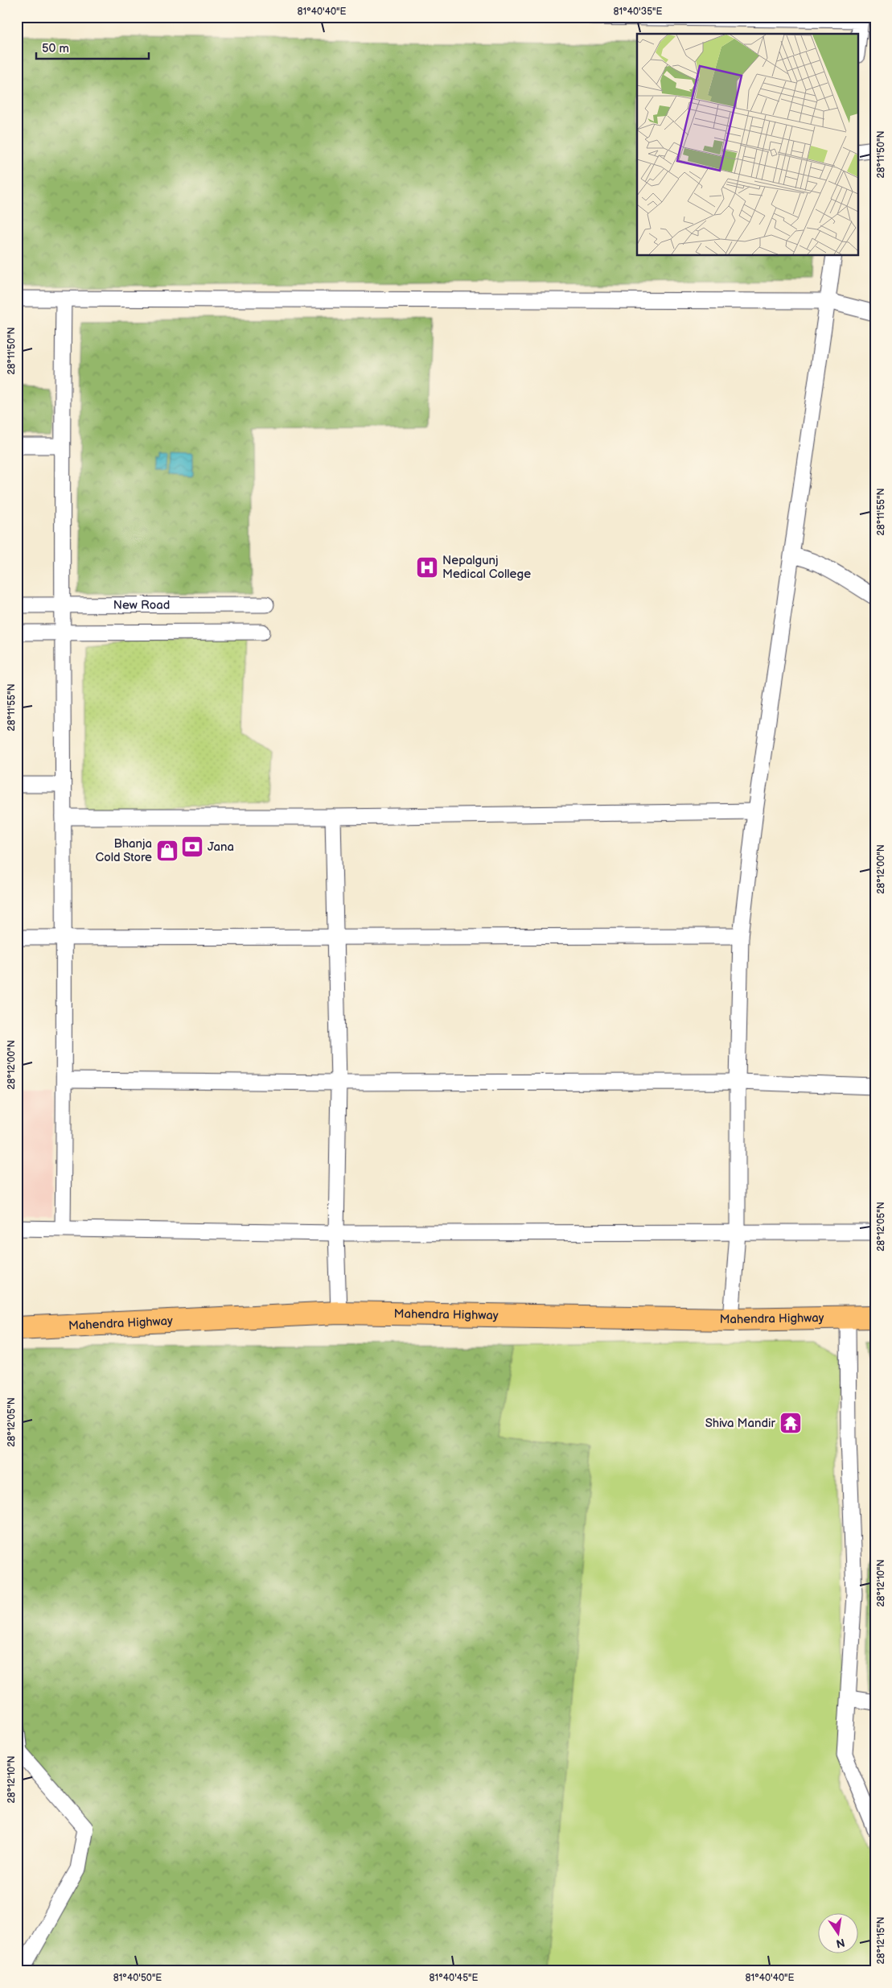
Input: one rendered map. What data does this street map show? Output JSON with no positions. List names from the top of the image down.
{
  "streets": {
    "highway": ["Mahendra Highway"],
    "street": ["New Road"]
  },
  "places": {
    "hospital": ["Nepalgunj Medical College"],
    "bank": ["Jana"],
    "shop": ["Bhanja Cold Store"],
    "temple": ["Shiva Mandir"]
  },
  "scale_bar": "50 m",
  "north": "bottom",
  "coordinates": [
    "81°40'40\"E",
    "81°40'35\"E",
    "28°11'50\"N",
    "28°11'55\"N",
    "28°12'00\"N",
    "28°12'05\"N",
    "28°12'10\"N",
    "28°12'15\"N",
    "81°40'50\"E",
    "81°40'45\"E"
  ]
}
